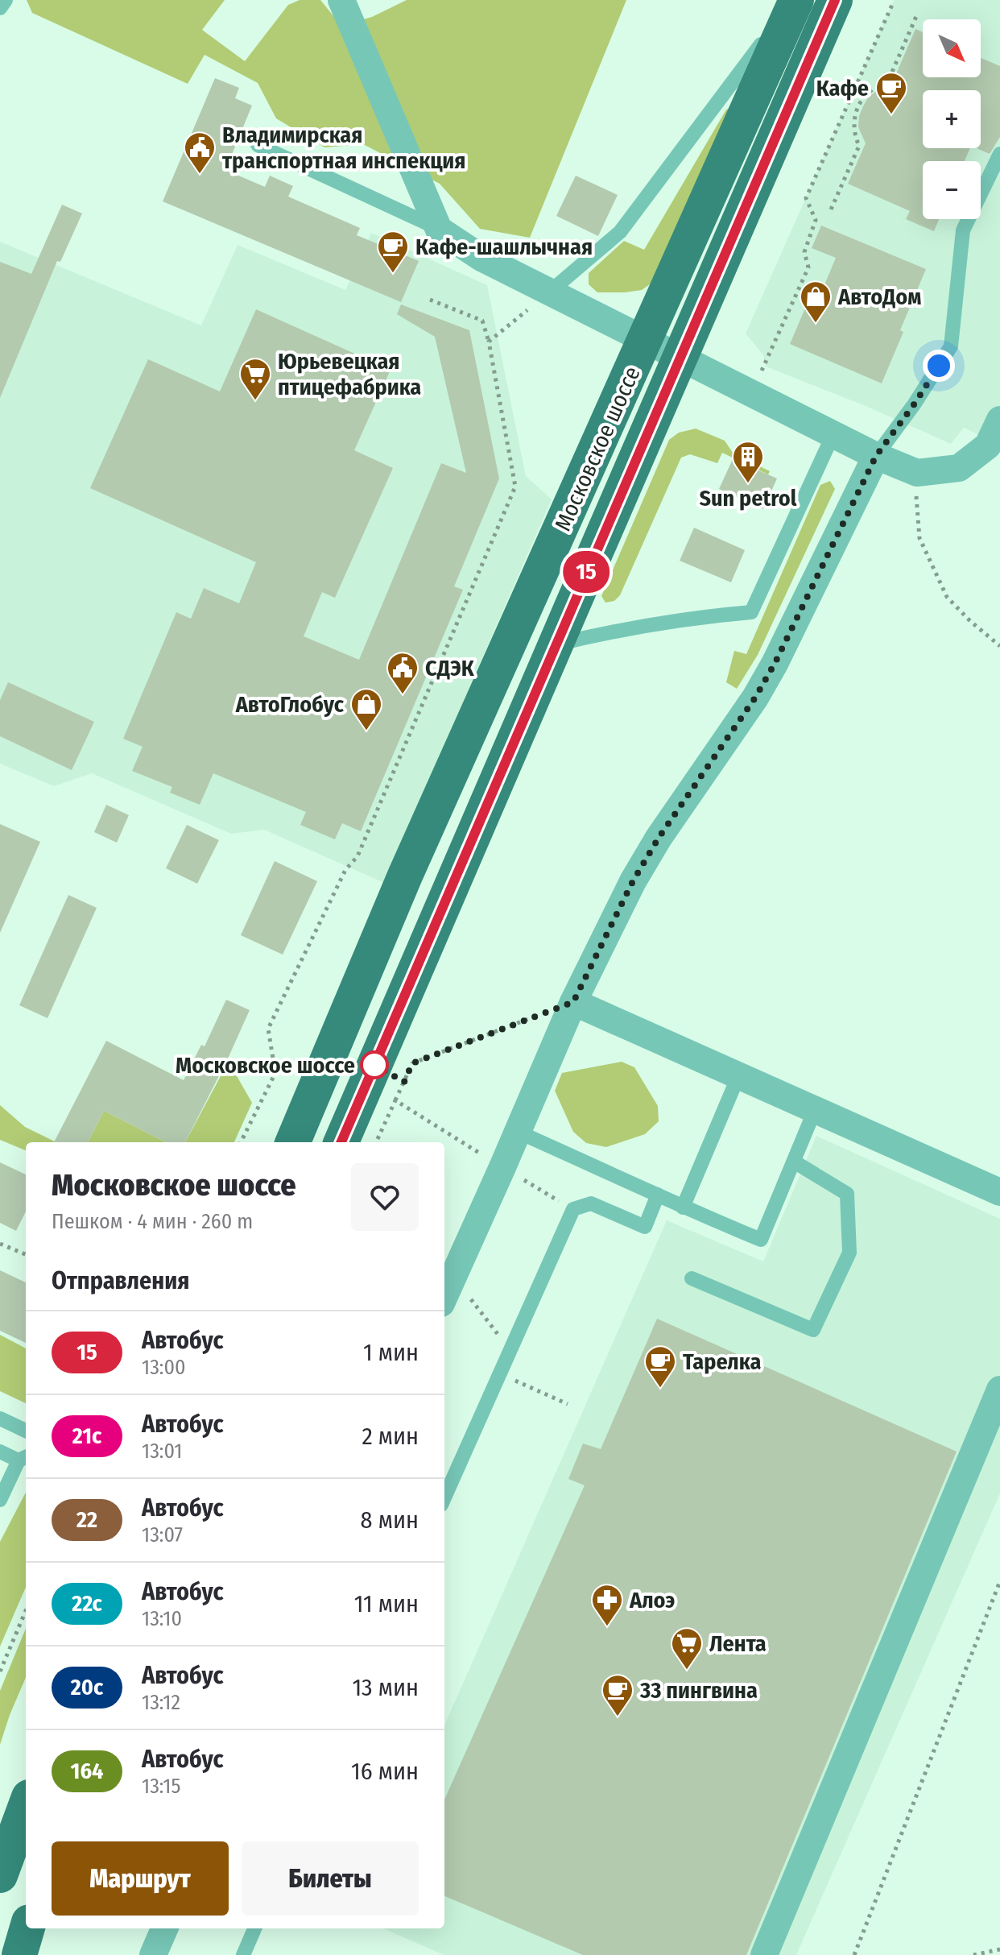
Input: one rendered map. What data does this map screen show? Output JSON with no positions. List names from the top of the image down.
{
  "streets": {
    "highway": ["Московское шоссе"]
  },
  "places": {
    "cafe": [
      "Кафе",
      "Кафе-шашлычная",
      "Тарелка",
      "33 пингвина"
    ],
    "public building": ["Владимирская транспортная инспекция", "СДЭК"],
    "shop": ["АвтоДом", "АвтоГлобус"],
    "supermarket": ["Юрьевецкая птицефабрика", "Лента"],
    "building": ["Sun petrol"],
    "other": ["Московское шоссе"],
    "pharmacy": ["Алоэ"]
  },
  "lines": ["bus line 15"],
  "north": "bottom right",
  "page": {
    "on_map": "15",
    "map_buttons": ["+", "−"],
    "heading": [
      ["Московское шоссе", "Пешком · 4 мин · 260 m"],
      "Отправления"
    ],
    "list": [
      {
        "mark": "15",
        "name": "Автобус",
        "note": "13:00",
        "value": "1 мин"
      },
      {
        "mark": "21с",
        "name": "Автобус",
        "note": "13:01",
        "value": "2 мин"
      },
      {
        "mark": "22",
        "name": "Автобус",
        "note": "13:07",
        "value": "8 мин"
      },
      {
        "mark": "22с",
        "name": "Автобус",
        "note": "13:10",
        "value": "11 мин"
      },
      {
        "mark": "20с",
        "name": "Автобус",
        "note": "13:12",
        "value": "13 мин"
      },
      {
        "mark": "164",
        "name": "Автобус",
        "note": "13:15",
        "value": "16 мин"
      }
    ],
    "buttons": ["Маршрут", "Билеты"]
  }
}
